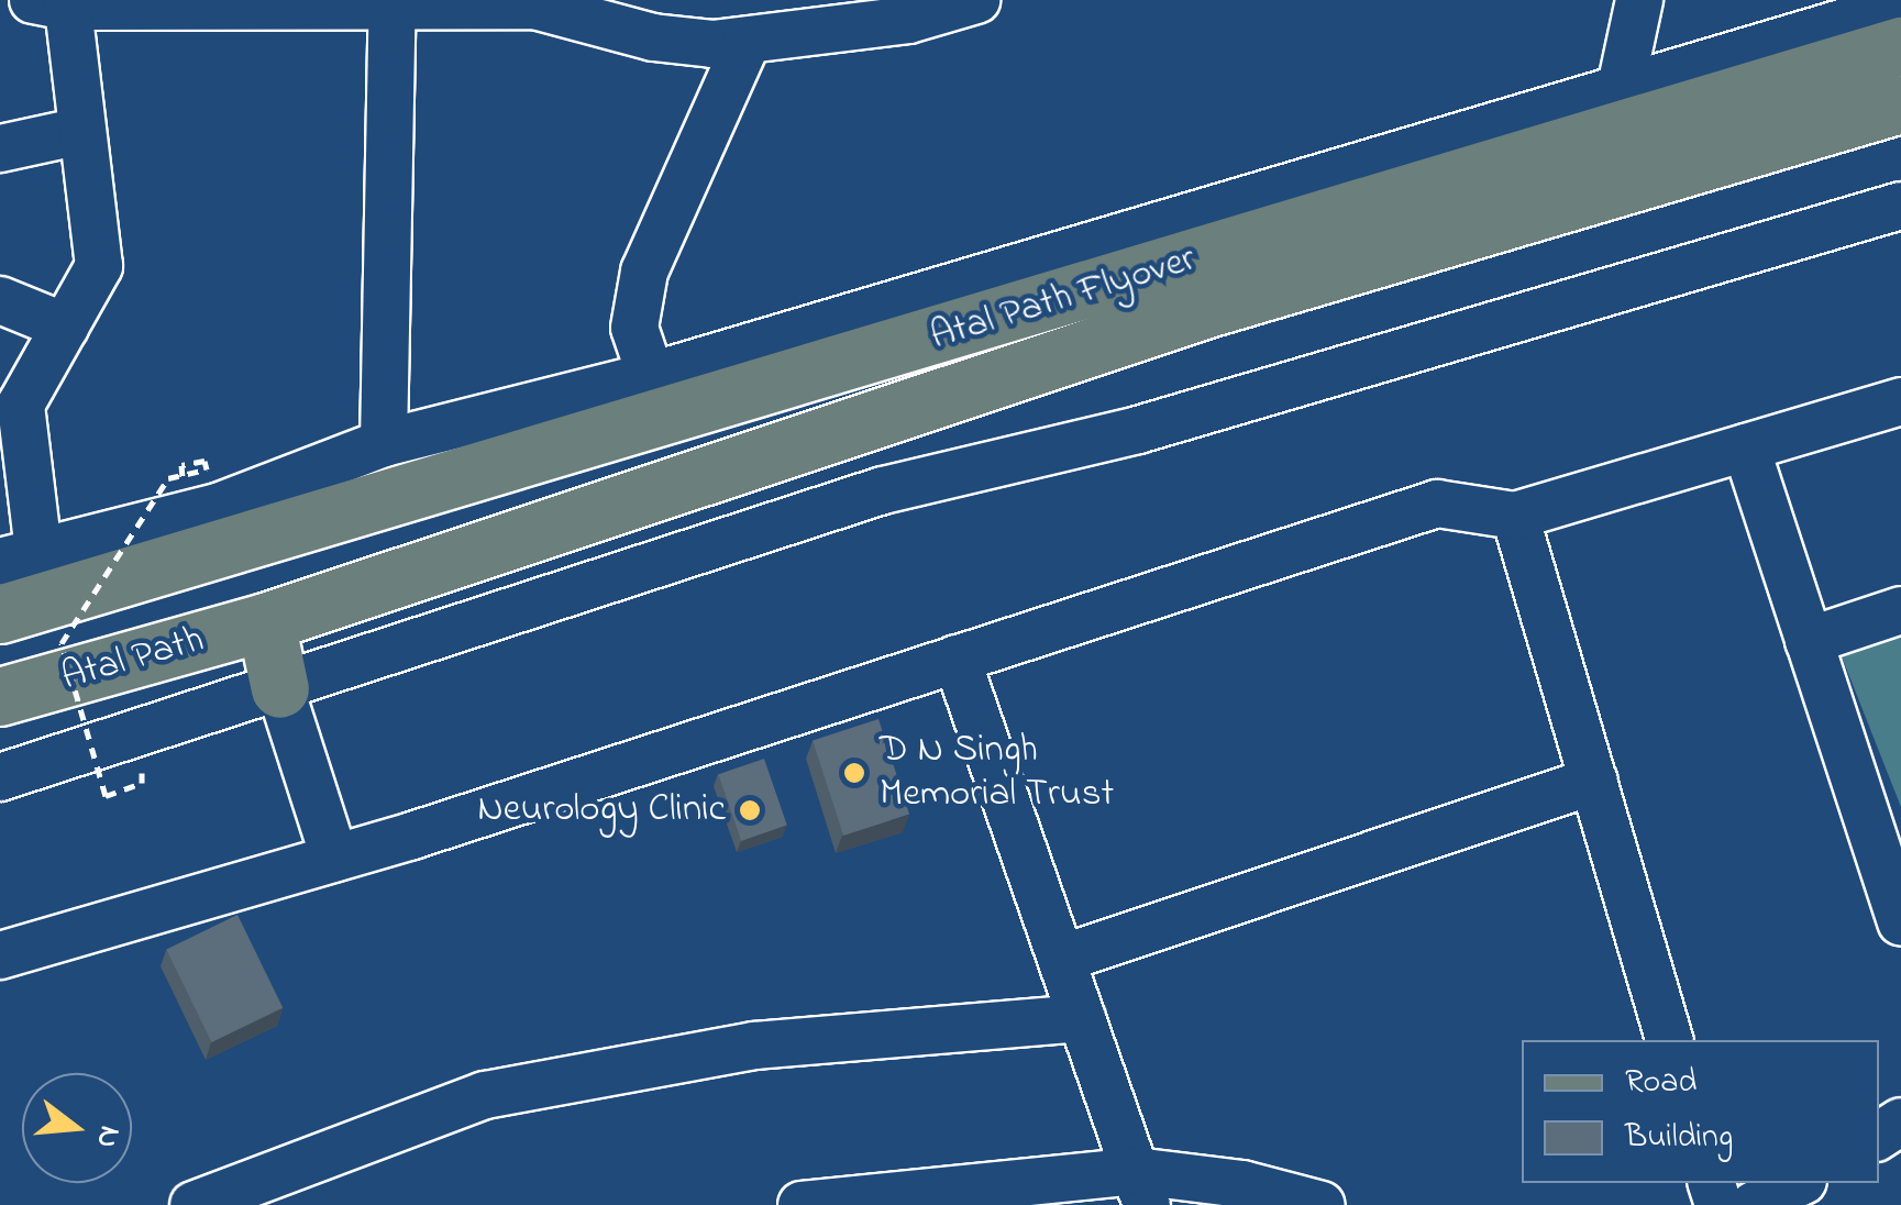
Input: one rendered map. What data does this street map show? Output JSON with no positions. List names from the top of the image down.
{
  "streets": {
    "main road": ["Atal Path Flyover", "Atal Path"]
  },
  "crossings": [
    ["Atal Path Flyover", "Atal Path"]
  ],
  "places": ["D N Singh Memorial Trust", "Neurology Clinic"],
  "legend": ["Road", "Building"],
  "north": "right"
}
